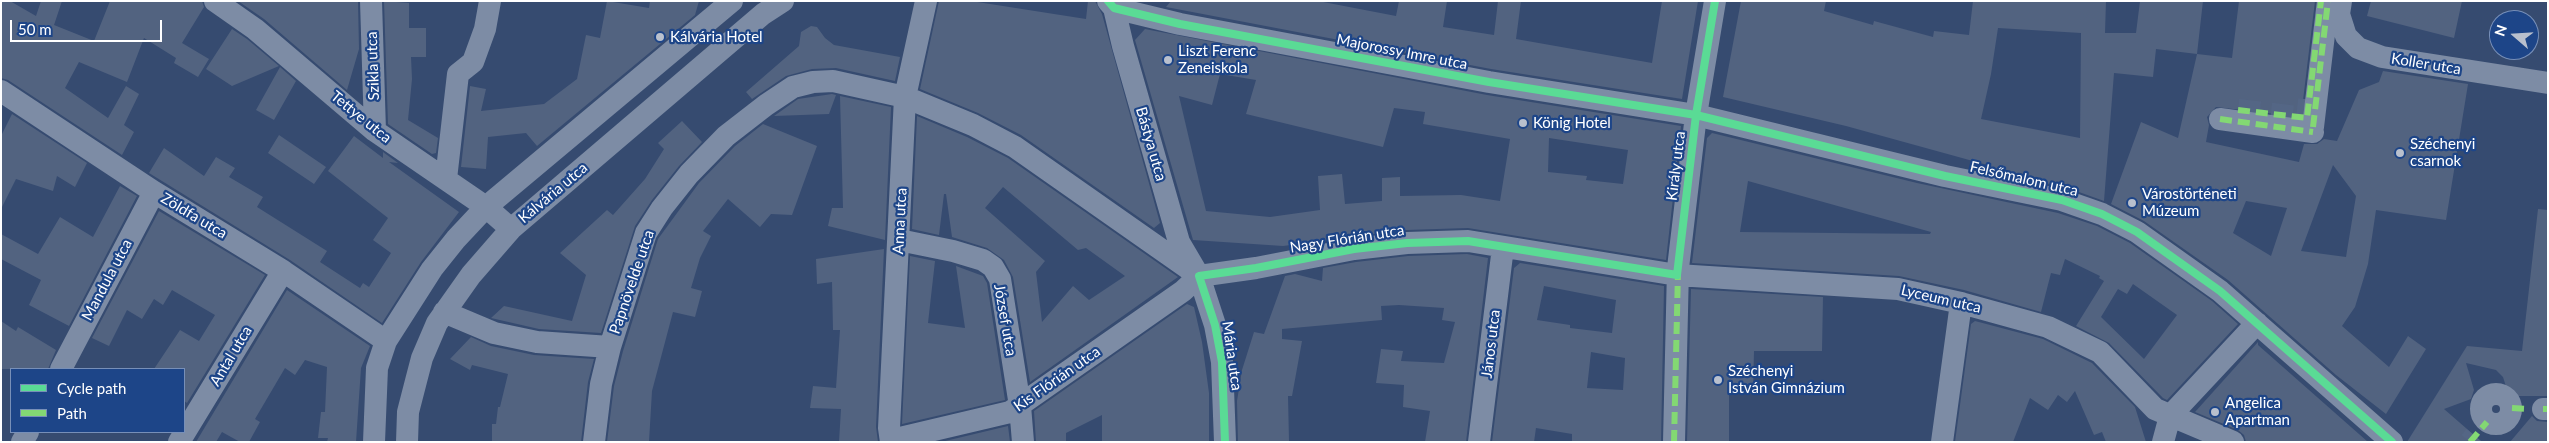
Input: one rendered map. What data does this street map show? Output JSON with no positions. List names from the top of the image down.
{
  "streets": {
    "street": [
      "Majorossy Imre utca",
      "Koller utca",
      "Szikla utca",
      "Tettye utca",
      "Bástya utca",
      "Király utca",
      "Felsőmalom utca",
      "Kálvária utca",
      "Zöldfa utca",
      "Anna utca",
      "Nagy Flórián utca",
      "Mandula utca",
      "Papnövelde utca",
      "Lyceum utca",
      "József utca",
      "János utca",
      "Antal utca",
      "Mária utca",
      "Kis Flórián utca"
    ]
  },
  "crossings": [
    ["Majorossy Imre utca", "Bástya utca"],
    ["Majorossy Imre utca", "Király utca"],
    ["Majorossy Imre utca", "Felsőmalom utca"],
    ["Szikla utca", "Tettye utca"],
    ["Tettye utca", "Kálvária utca"],
    ["Bástya utca", "Nagy Flórián utca"],
    ["Bástya utca", "Mária utca"],
    ["Bástya utca", "Kis Flórián utca"],
    ["Király utca", "Felsőmalom utca"],
    ["Király utca", "Nagy Flórián utca"],
    ["Király utca", "Lyceum utca"],
    ["Zöldfa utca", "Mandula utca"],
    ["Zöldfa utca", "Antal utca"],
    ["Anna utca", "Papnövelde utca"],
    ["Anna utca", "József utca"],
    ["Nagy Flórián utca", "Lyceum utca"],
    ["Nagy Flórián utca", "János utca"],
    ["Nagy Flórián utca", "Mária utca"],
    ["Nagy Flórián utca", "Kis Flórián utca"],
    ["József utca", "Kis Flórián utca"],
    ["Mária utca", "Kis Flórián utca"]
  ],
  "places": [
    "Kálvária Hotel",
    "Liszt Ferenc Zeneiskola",
    "König Hotel",
    "Széchenyi csarnok",
    "Várostörténeti Múzeum",
    "Széchenyi István Gimnázium",
    "Angelica Apartman"
  ],
  "legend": ["Cycle path", "Path"],
  "scale_bar": "50 m",
  "north": "left"
}
